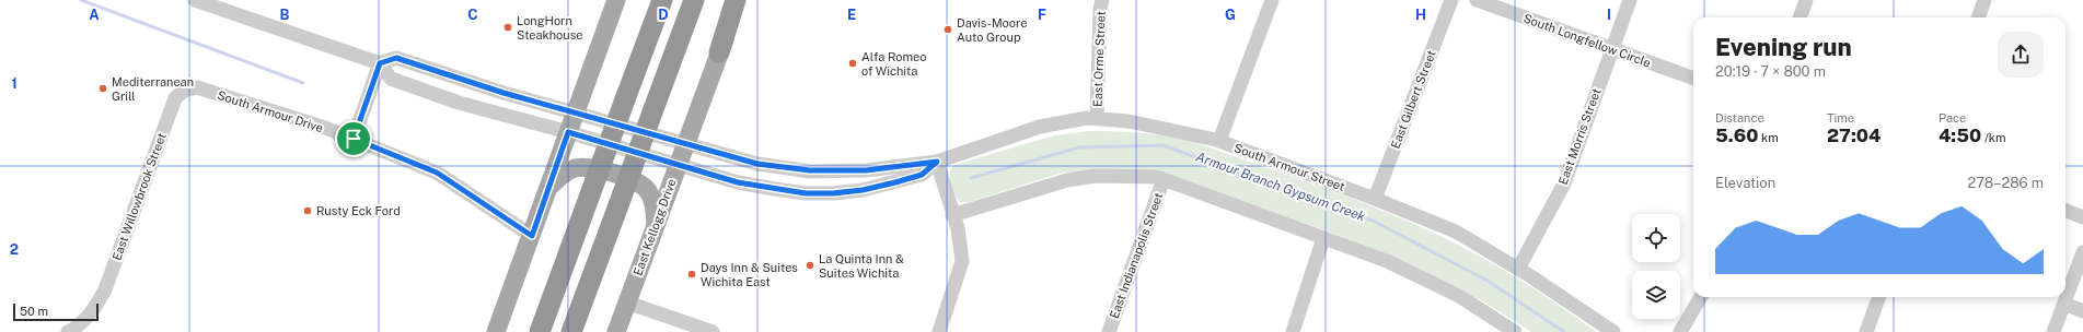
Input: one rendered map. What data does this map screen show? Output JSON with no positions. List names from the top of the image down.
{
  "streets": {
    "main road": ["East Kellogg Drive"],
    "street": [
      "South Longfellow Circle",
      "East Orme Street",
      "East Gilbert Street",
      "South Armour Drive",
      "East Morris Street",
      "South Armour Street",
      "East Willowbrook Street",
      "East Indianapolis Street"
    ]
  },
  "crossings": [
    ["South Longfellow Circle", "East Morris Street"],
    ["East Orme Street", "South Armour Street"],
    ["East Gilbert Street", "South Armour Street"],
    ["South Armour Drive", "East Willowbrook Street"],
    ["East Morris Street", "South Armour Street"],
    ["South Armour Street", "East Kellogg Drive"]
  ],
  "water": ["Armour Branch Gypsum Creek"],
  "places": [
    "LongHorn Steakhouse",
    "Davis-Moore Auto Group",
    "Alfa Romeo of Wichita",
    "Mediterranean Grill",
    "Rusty Eck Ford",
    "La Quinta Inn & Suites Wichita",
    "Days Inn & Suites Wichita East"
  ],
  "scale_bar": "50 m",
  "page": {
    "heading": ["Evening run", "20:19 · 7 × 800 m"],
    "stats": [
      ["Distance", "5.60 km"],
      ["Time", "27:04"],
      ["Pace", "4:50 /km"]
    ],
    "chart": ["Elevation", "278–286 m"],
    "scale": "50 m"
  },
  "grid": {
    "columns": [
      "A",
      "B",
      "C",
      "D",
      "E",
      "F",
      "G",
      "H",
      "I"
    ],
    "rows": ["1", "2"]
  }
}
